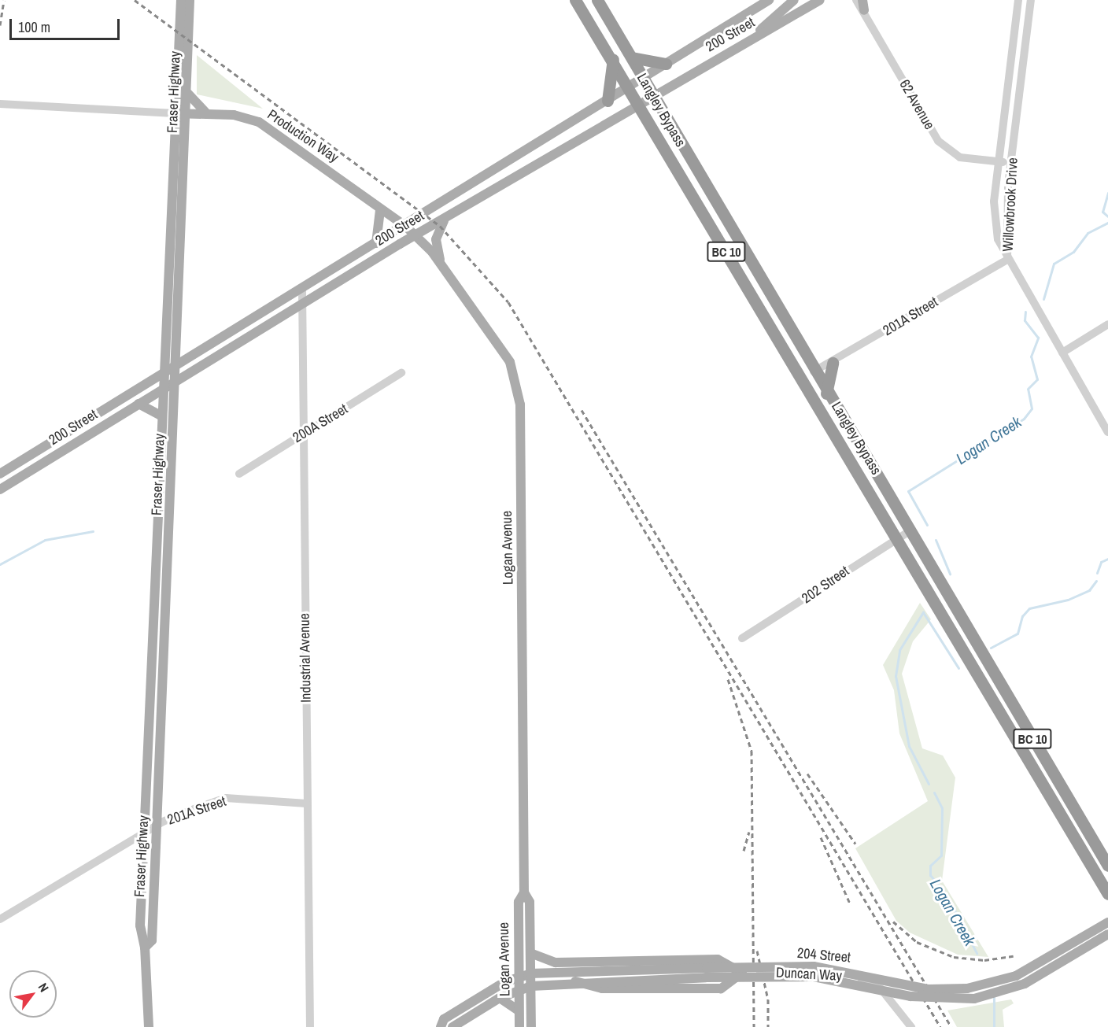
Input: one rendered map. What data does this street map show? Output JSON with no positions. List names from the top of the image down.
{
  "streets": {
    "highway": ["Langley Bypass", "BC 10"],
    "main road": [
      "200 Street",
      "Fraser Highway",
      "Production Way",
      "Logan Avenue",
      "204 Street"
    ],
    "street": [
      "62 Avenue",
      "Willowbrook Drive",
      "201A Street",
      "200A Street",
      "202 Street",
      "Industrial Avenue",
      "Duncan Way"
    ]
  },
  "crossings": [
    ["200 Street", "Fraser Highway"],
    ["200 Street", "Langley Bypass"],
    ["200 Street", "Production Way"],
    ["200 Street", "Logan Avenue"],
    ["200 Street", "Industrial Avenue"],
    ["Fraser Highway", "Production Way"],
    ["Fraser Highway", "201A Street"],
    ["62 Avenue", "Willowbrook Drive"],
    ["Langley Bypass", "201A Street"],
    ["Langley Bypass", "202 Street"],
    ["Production Way", "Logan Avenue"],
    ["Willowbrook Drive", "201A Street"],
    ["201A Street", "Industrial Avenue"],
    ["200A Street", "Industrial Avenue"],
    ["Logan Avenue", "204 Street"]
  ],
  "water": ["Logan Creek"],
  "scale_bar": "100 m",
  "north": "top right"
}
